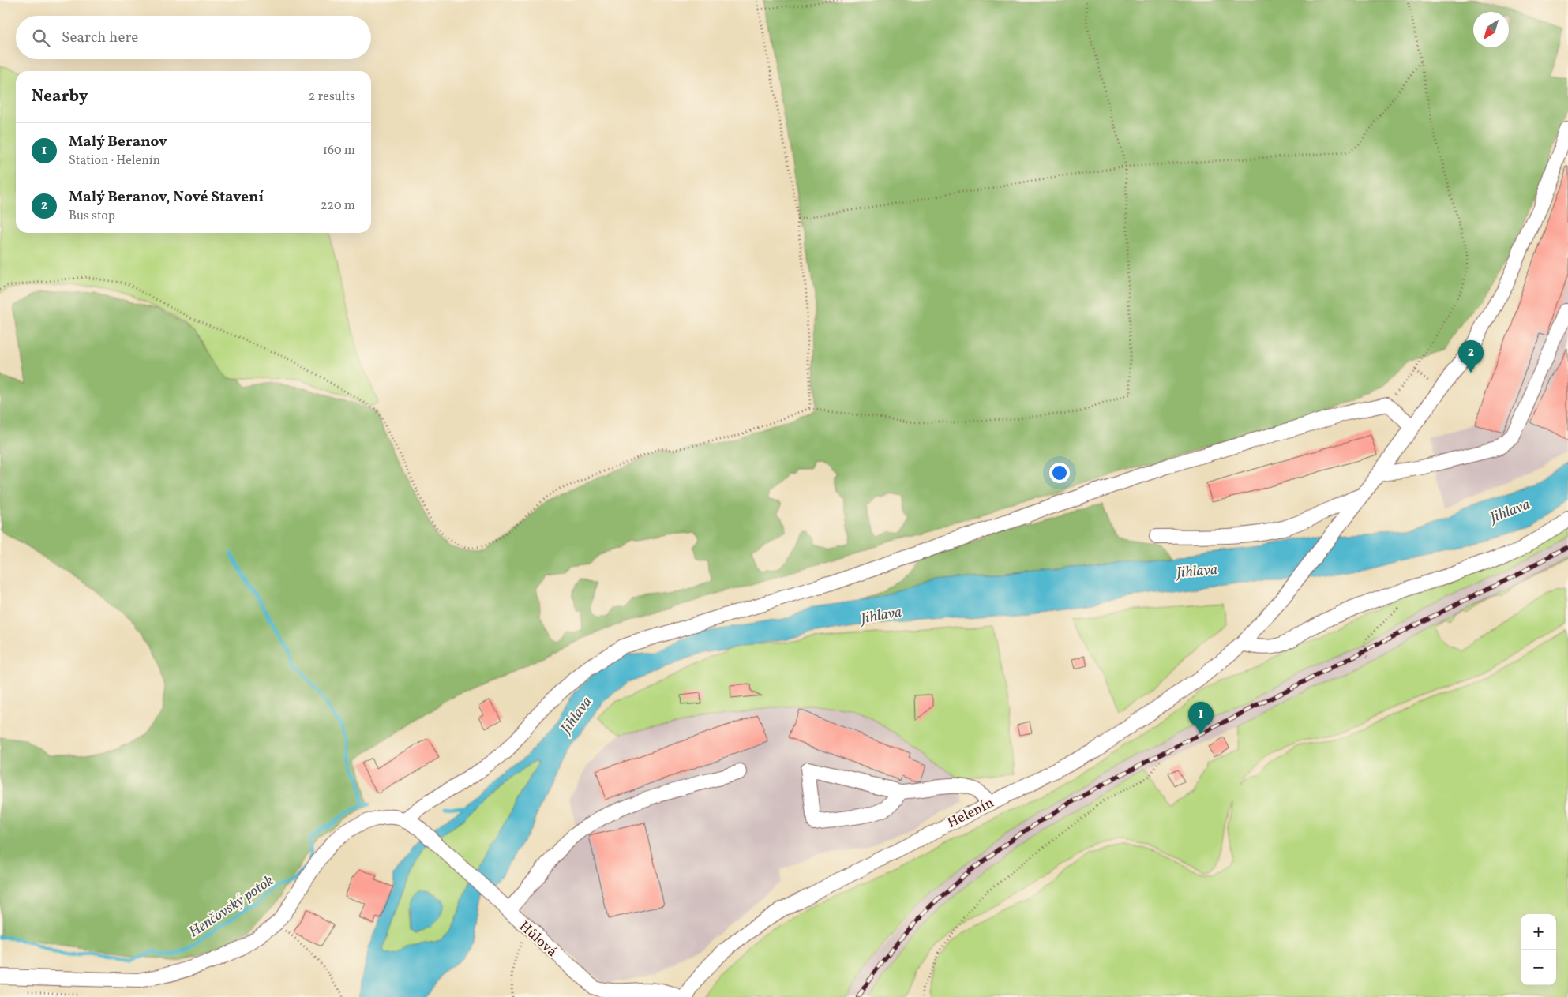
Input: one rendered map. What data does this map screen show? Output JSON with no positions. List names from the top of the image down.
{
  "streets": {
    "street": ["Helenín", "Hůlová"]
  },
  "water": ["Jihlava", "Henčovský potok"],
  "north": "bottom left",
  "page": {
    "search": "Search here",
    "heading": ["Nearby", "2 results"],
    "list": [
      {
        "mark": "1",
        "name": "Malý Beranov",
        "note": "Station · Helenín",
        "value": "160 m"
      },
      {
        "mark": "2",
        "name": "Malý Beranov, Nové Stavení",
        "note": "Bus stop",
        "value": "220 m"
      }
    ],
    "pins": ["2", "1"],
    "map_buttons": ["+", "−"]
  }
}
